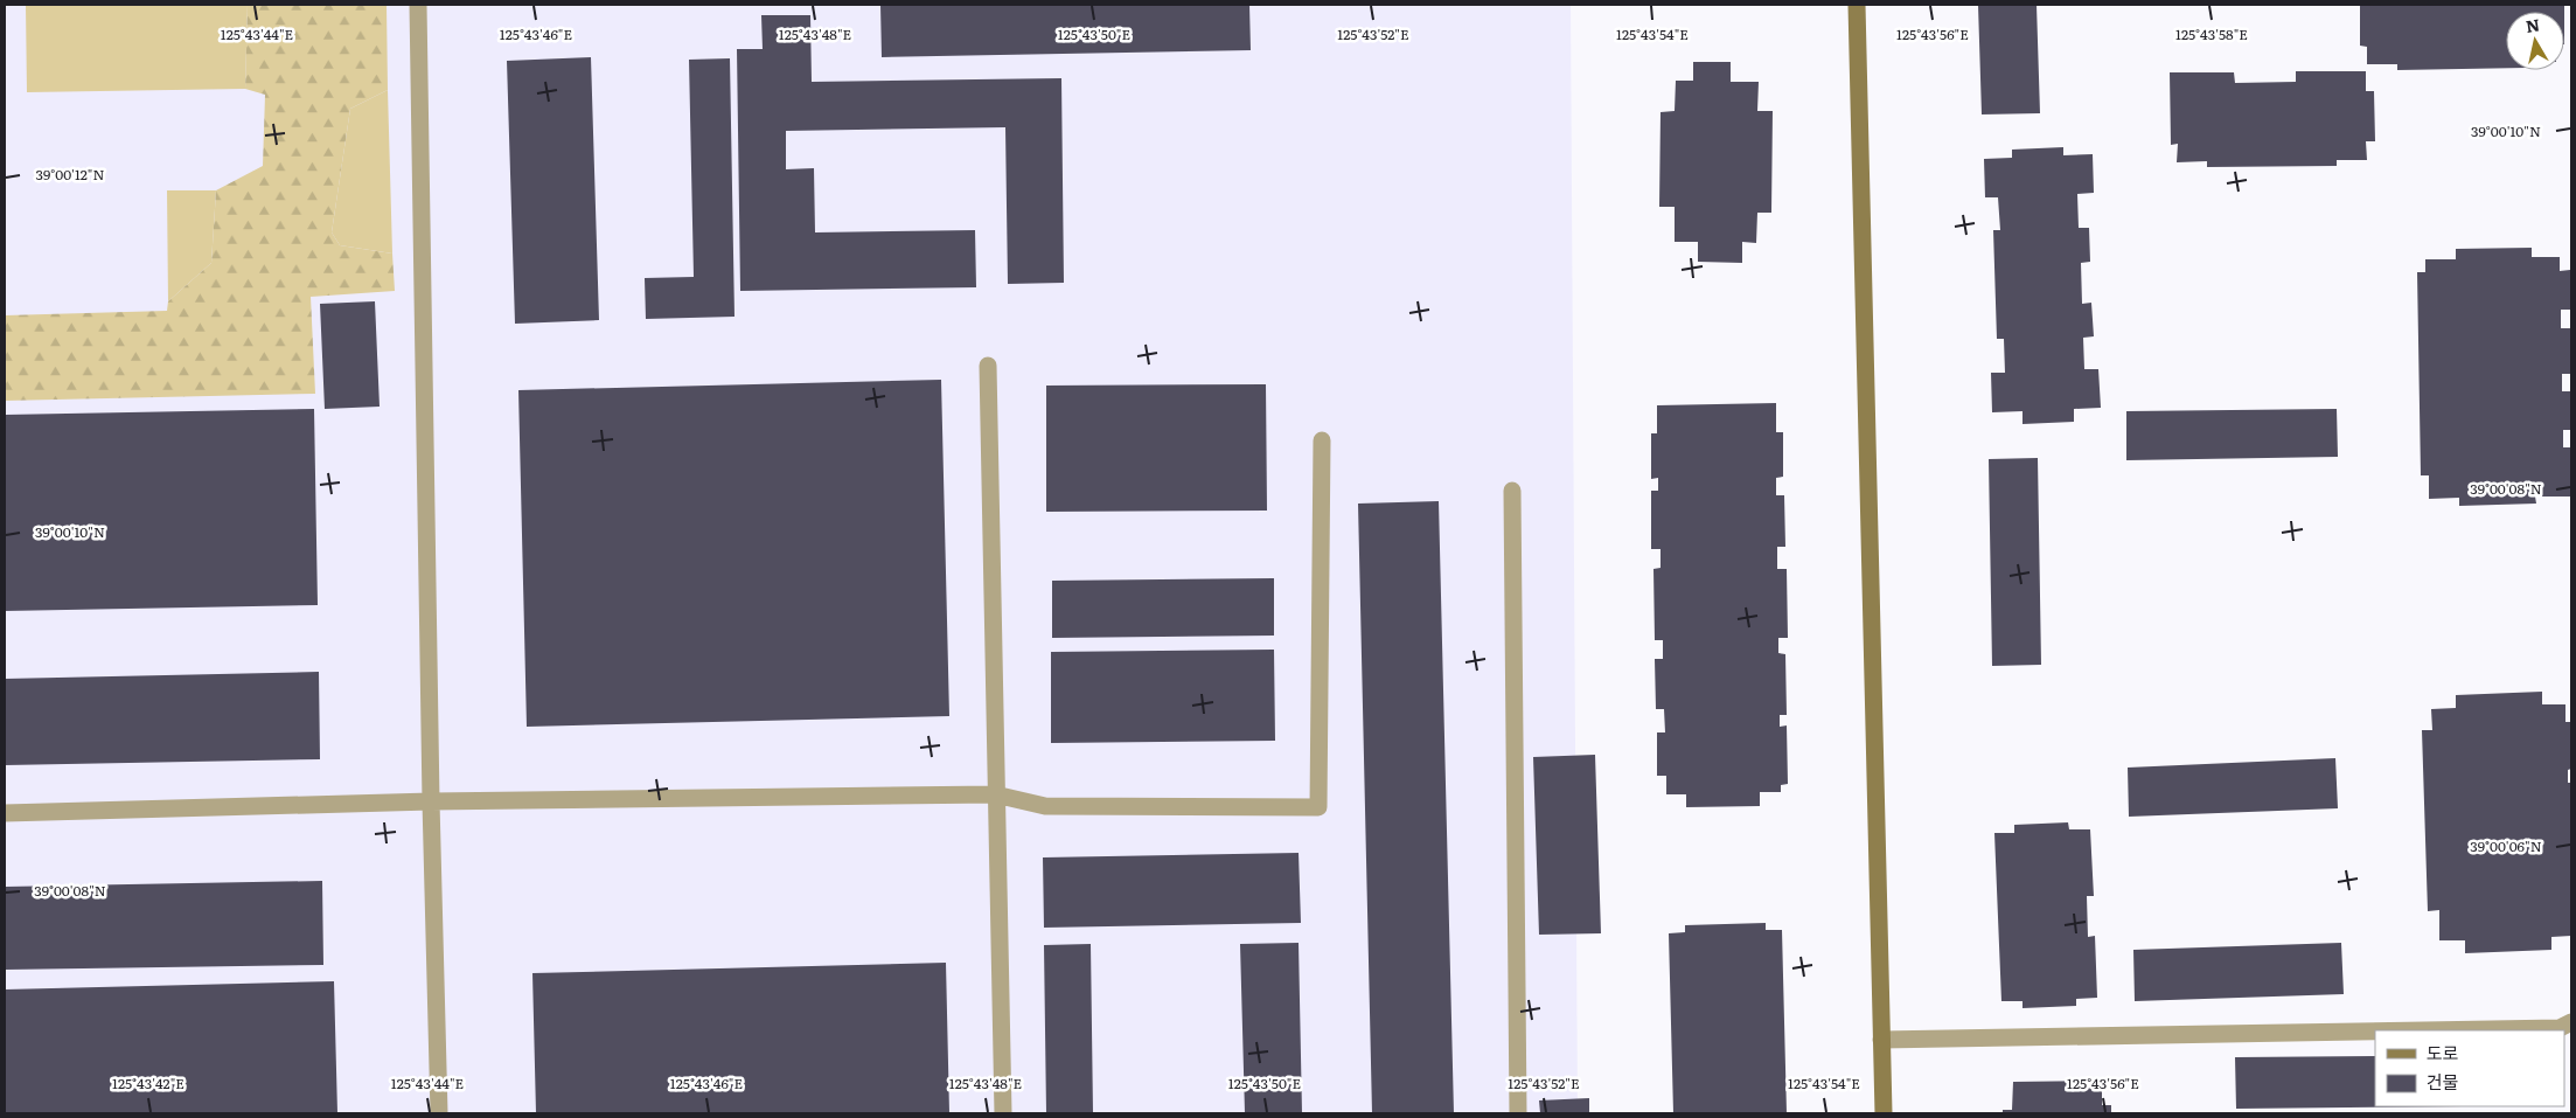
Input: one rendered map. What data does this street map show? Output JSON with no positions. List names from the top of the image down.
{
  "legend": ["도로", "건물"],
  "north": "top",
  "coordinates": [
    "125°43'44\"E",
    "125°43'46\"E",
    "125°43'48\"E",
    "125°43'54\"E",
    "125°43'58\"E",
    "125°43'50\"E",
    "125°43'52\"E",
    "125°43'56\"E",
    "39°00'10\"N",
    "39°00'12\"N",
    "39°00'08\"N",
    "39°00'06\"N",
    "125°43'42\"E"
  ]
}
